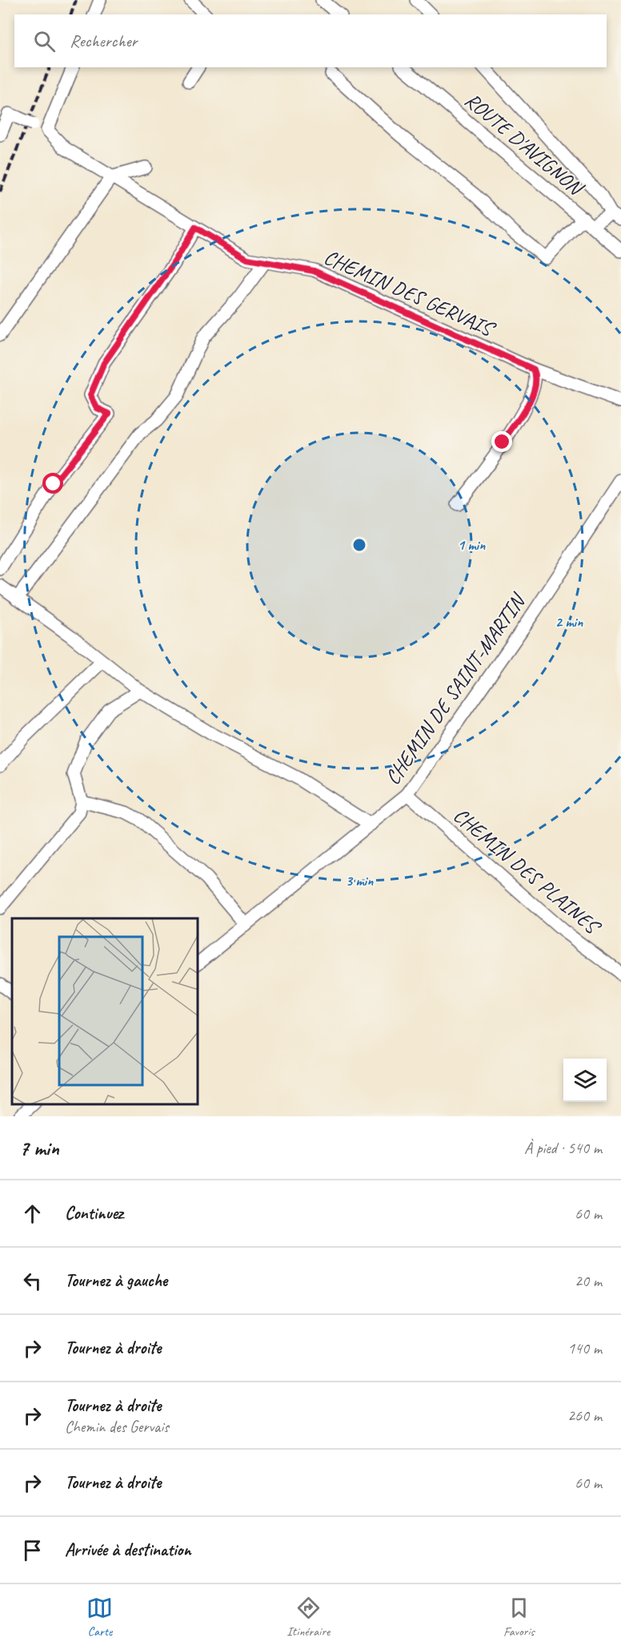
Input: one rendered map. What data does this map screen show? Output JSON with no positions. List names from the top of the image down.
{
  "streets": {
    "street": [
      "ROUTE D'AVIGNON",
      "CHEMIN DES GERVAIS",
      "CHEMIN DE SAINT-MARTIN",
      "CHEMIN DES PLAINES"
    ]
  },
  "crossings": [
    ["CHEMIN DE SAINT-MARTIN", "CHEMIN DES PLAINES"]
  ],
  "page": {
    "search": "Rechercher",
    "heading": ["7 min", "À pied · 540 m"],
    "list": [
      ["Continuez", "60 m"],
      ["Tournez à gauche", "20 m"],
      ["Tournez à droite", "140 m"],
      ["Tournez à droite", "Chemin des Gervais", "260 m"],
      ["Tournez à droite", "60 m"],
      "Arrivée à destination"
    ],
    "nav": ["Carte", "Itinéraire", "Favoris"]
  },
  "rings": ["1 min", "2 min", "3 min"]
}
